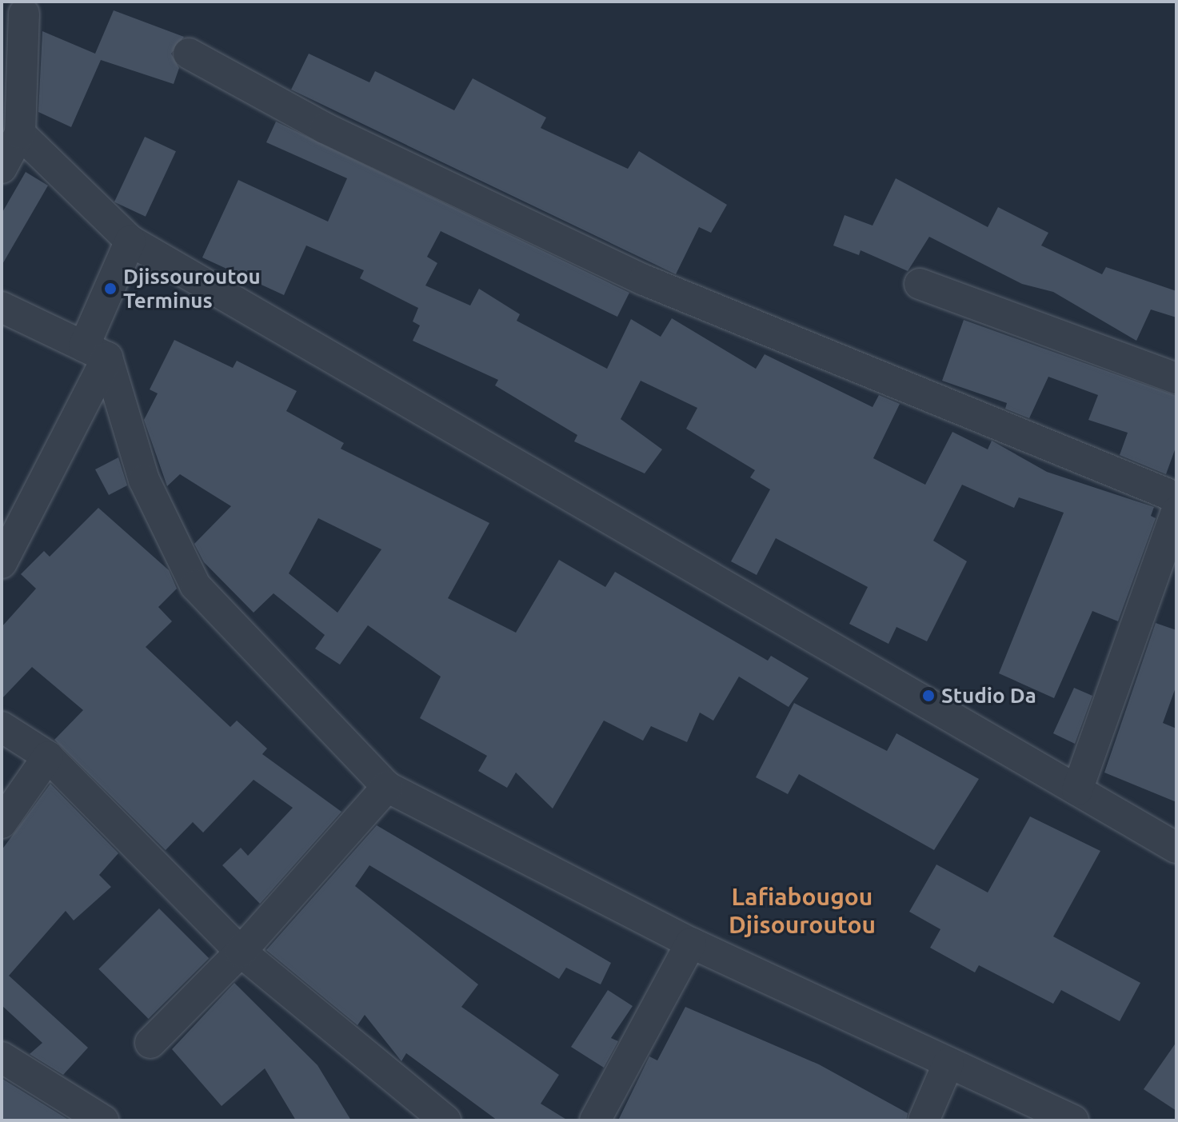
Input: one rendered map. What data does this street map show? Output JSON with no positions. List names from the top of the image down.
{
  "districts": ["Lafiabougou Djisouroutou"],
  "places": ["Djissouroutou Terminus", "Studio Da"]
}
